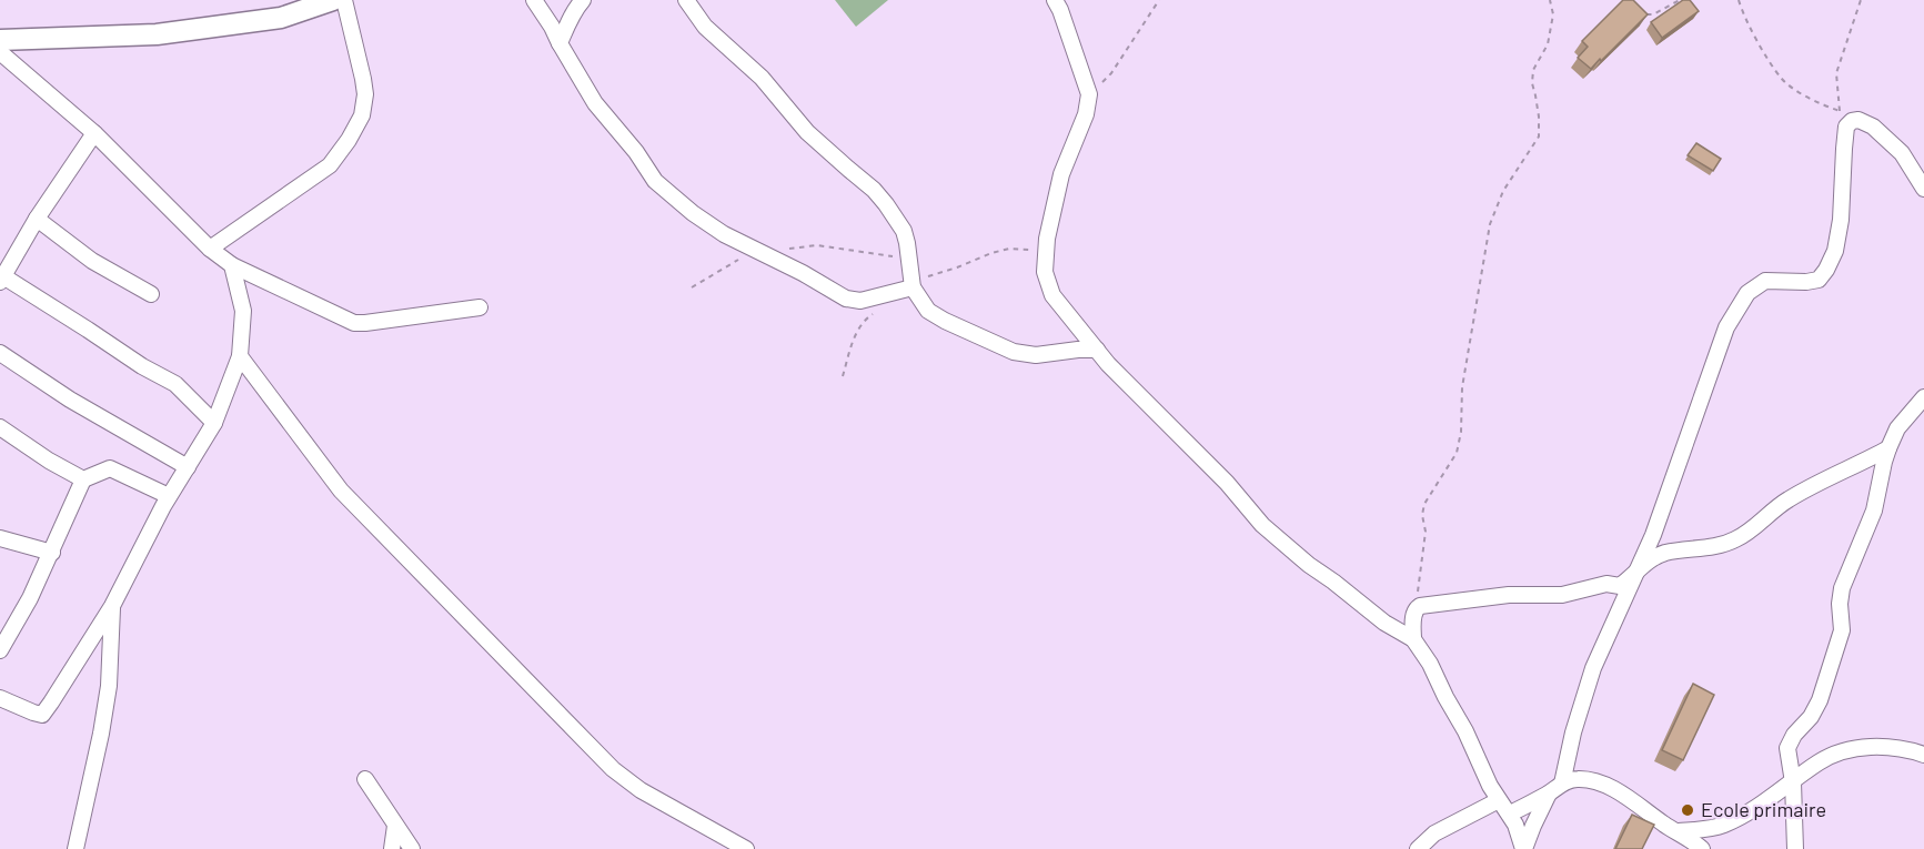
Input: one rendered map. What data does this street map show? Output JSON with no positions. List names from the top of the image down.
{
  "places": ["Ecole primaire"]
}
